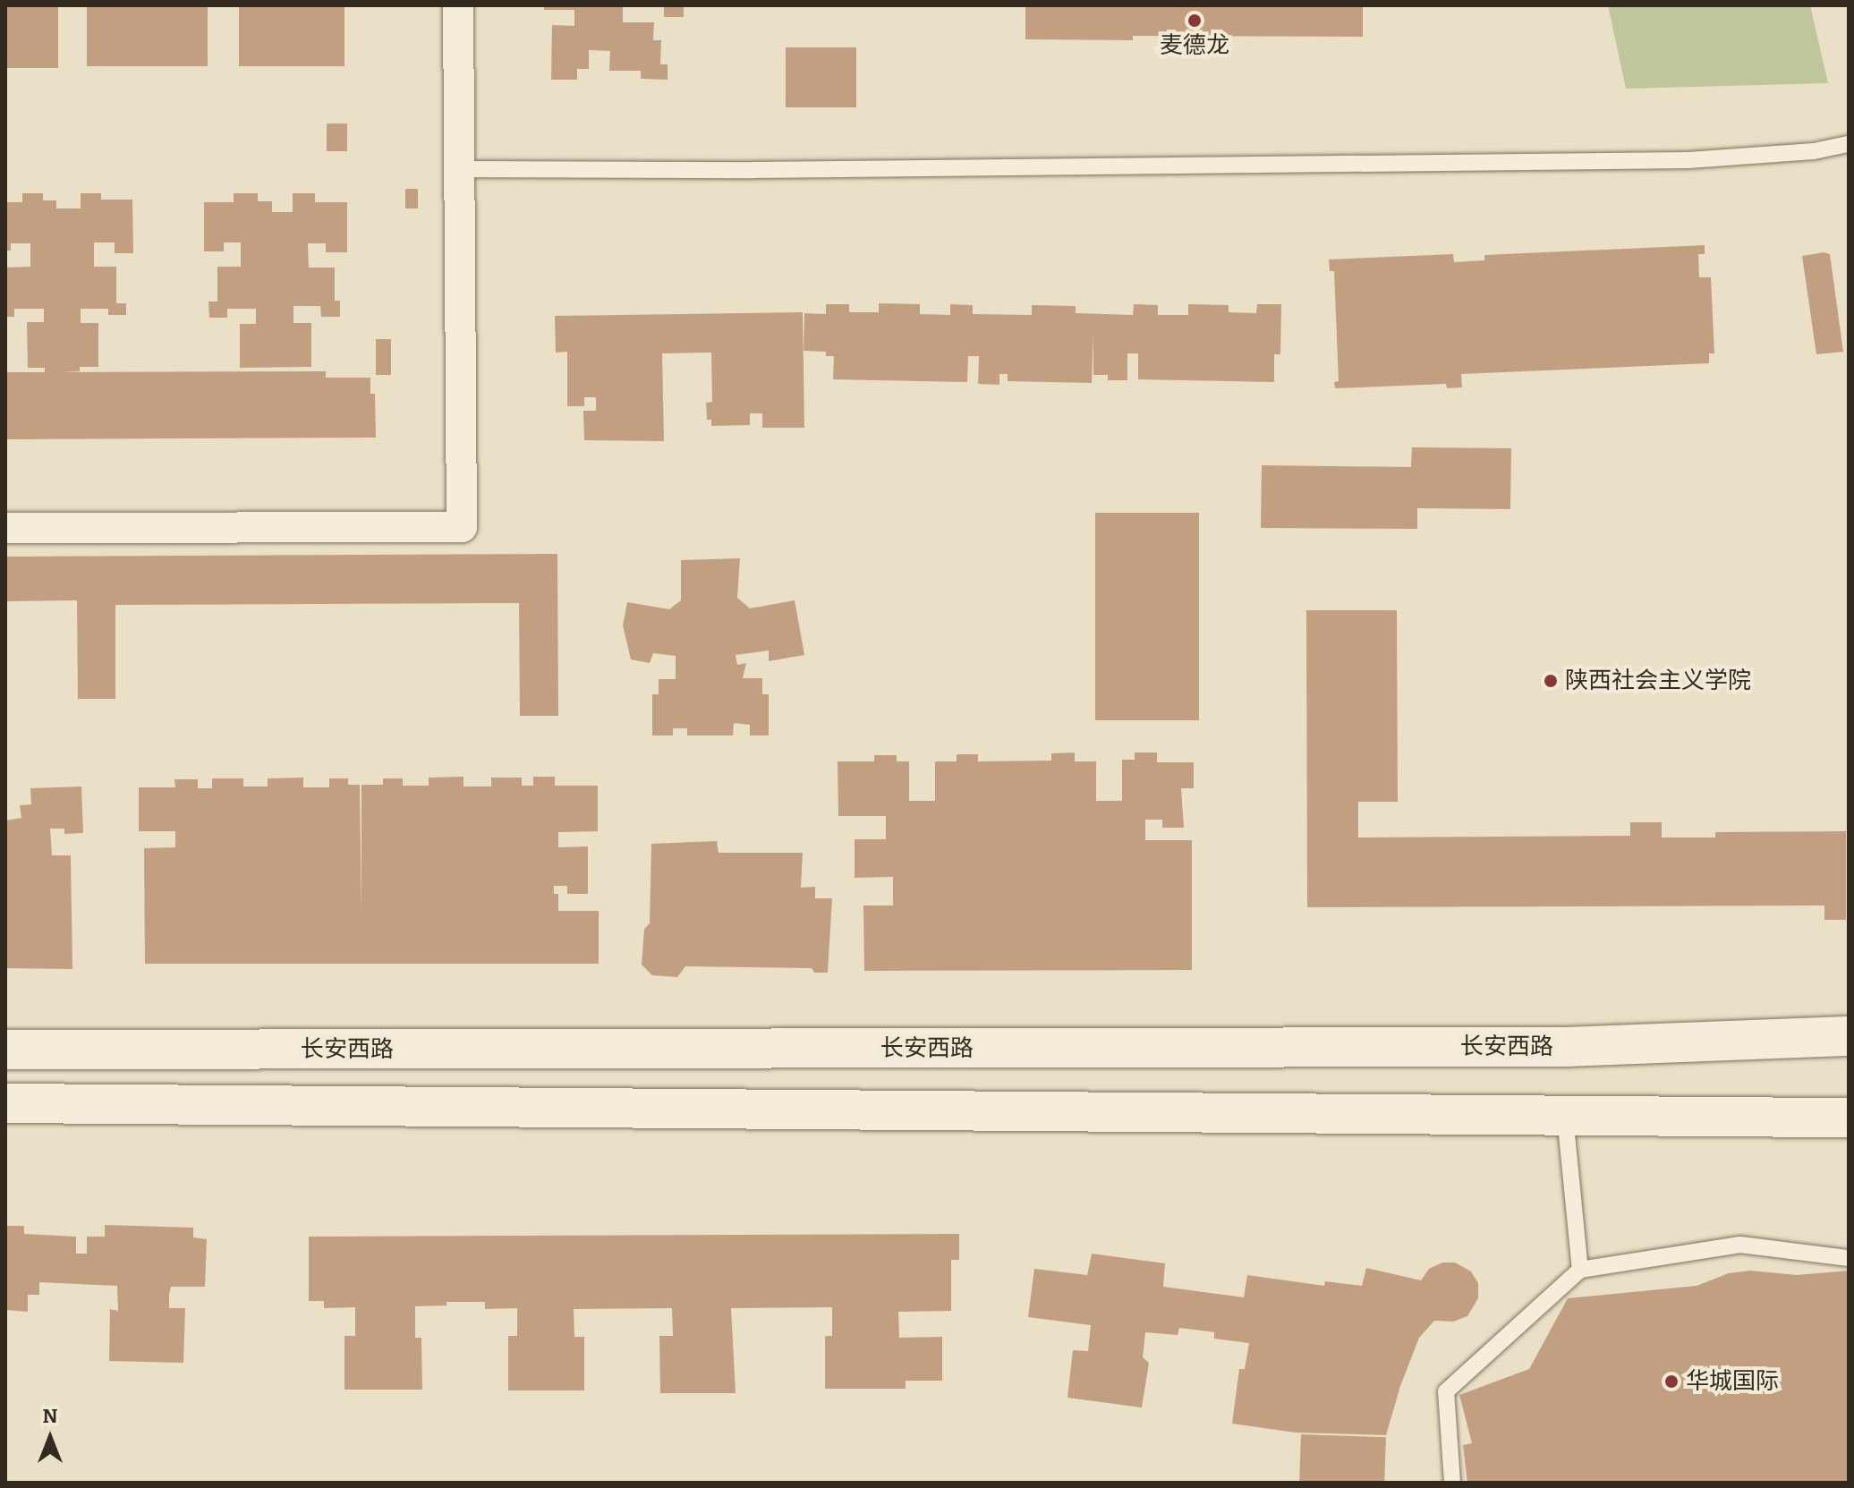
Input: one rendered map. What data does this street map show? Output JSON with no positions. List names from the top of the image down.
{
  "streets": {
    "main road": ["长安西路"]
  },
  "places": ["麦德龙", "陕西社会主义学院", "华城国际"],
  "north": "top"
}
